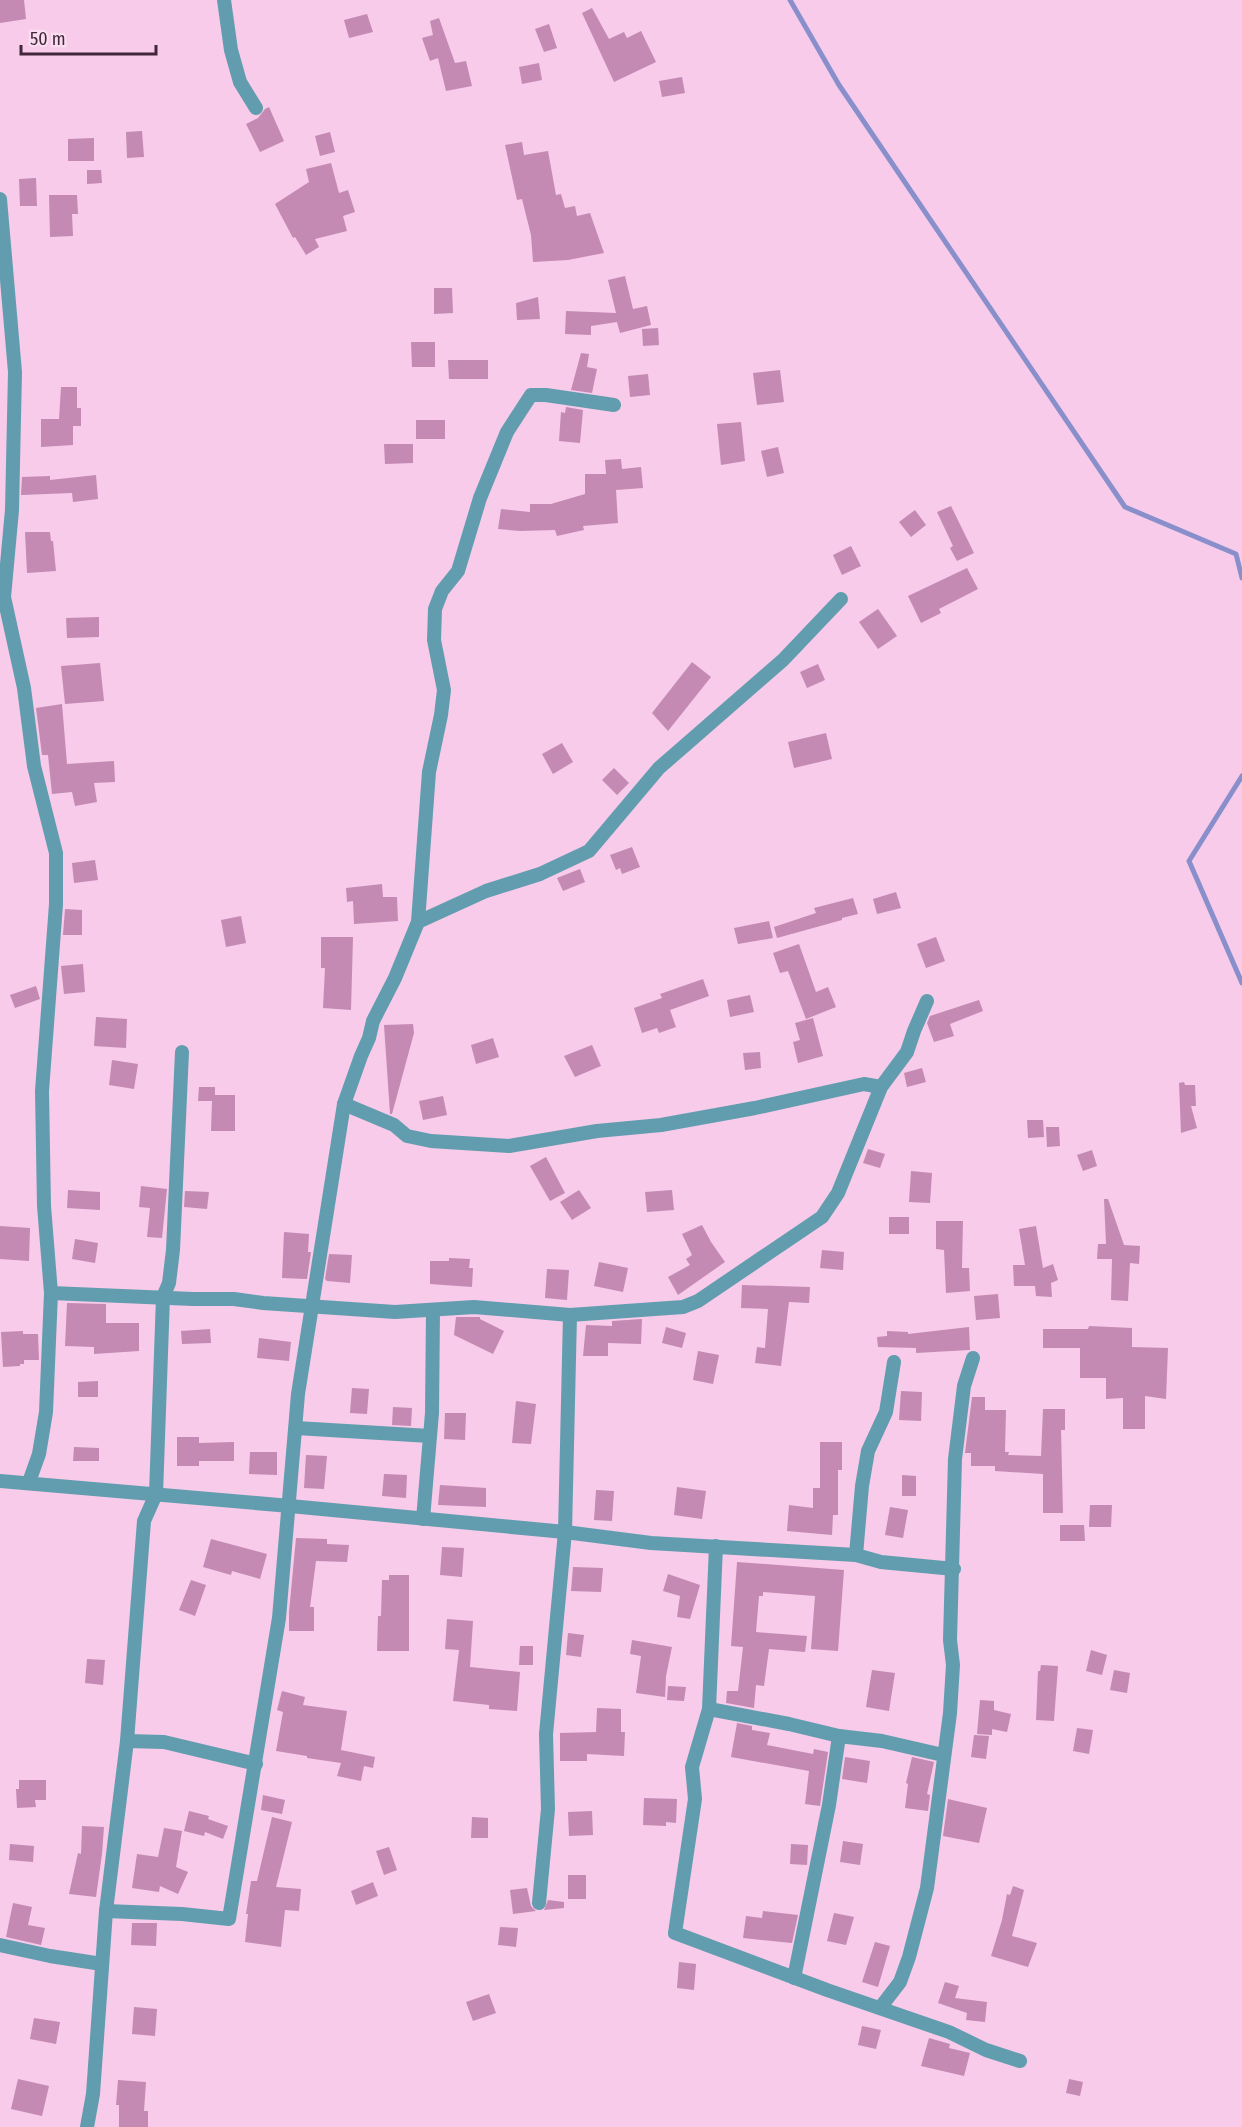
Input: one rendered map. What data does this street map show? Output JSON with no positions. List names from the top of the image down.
{
  "scale_bar": "50 m"
}
